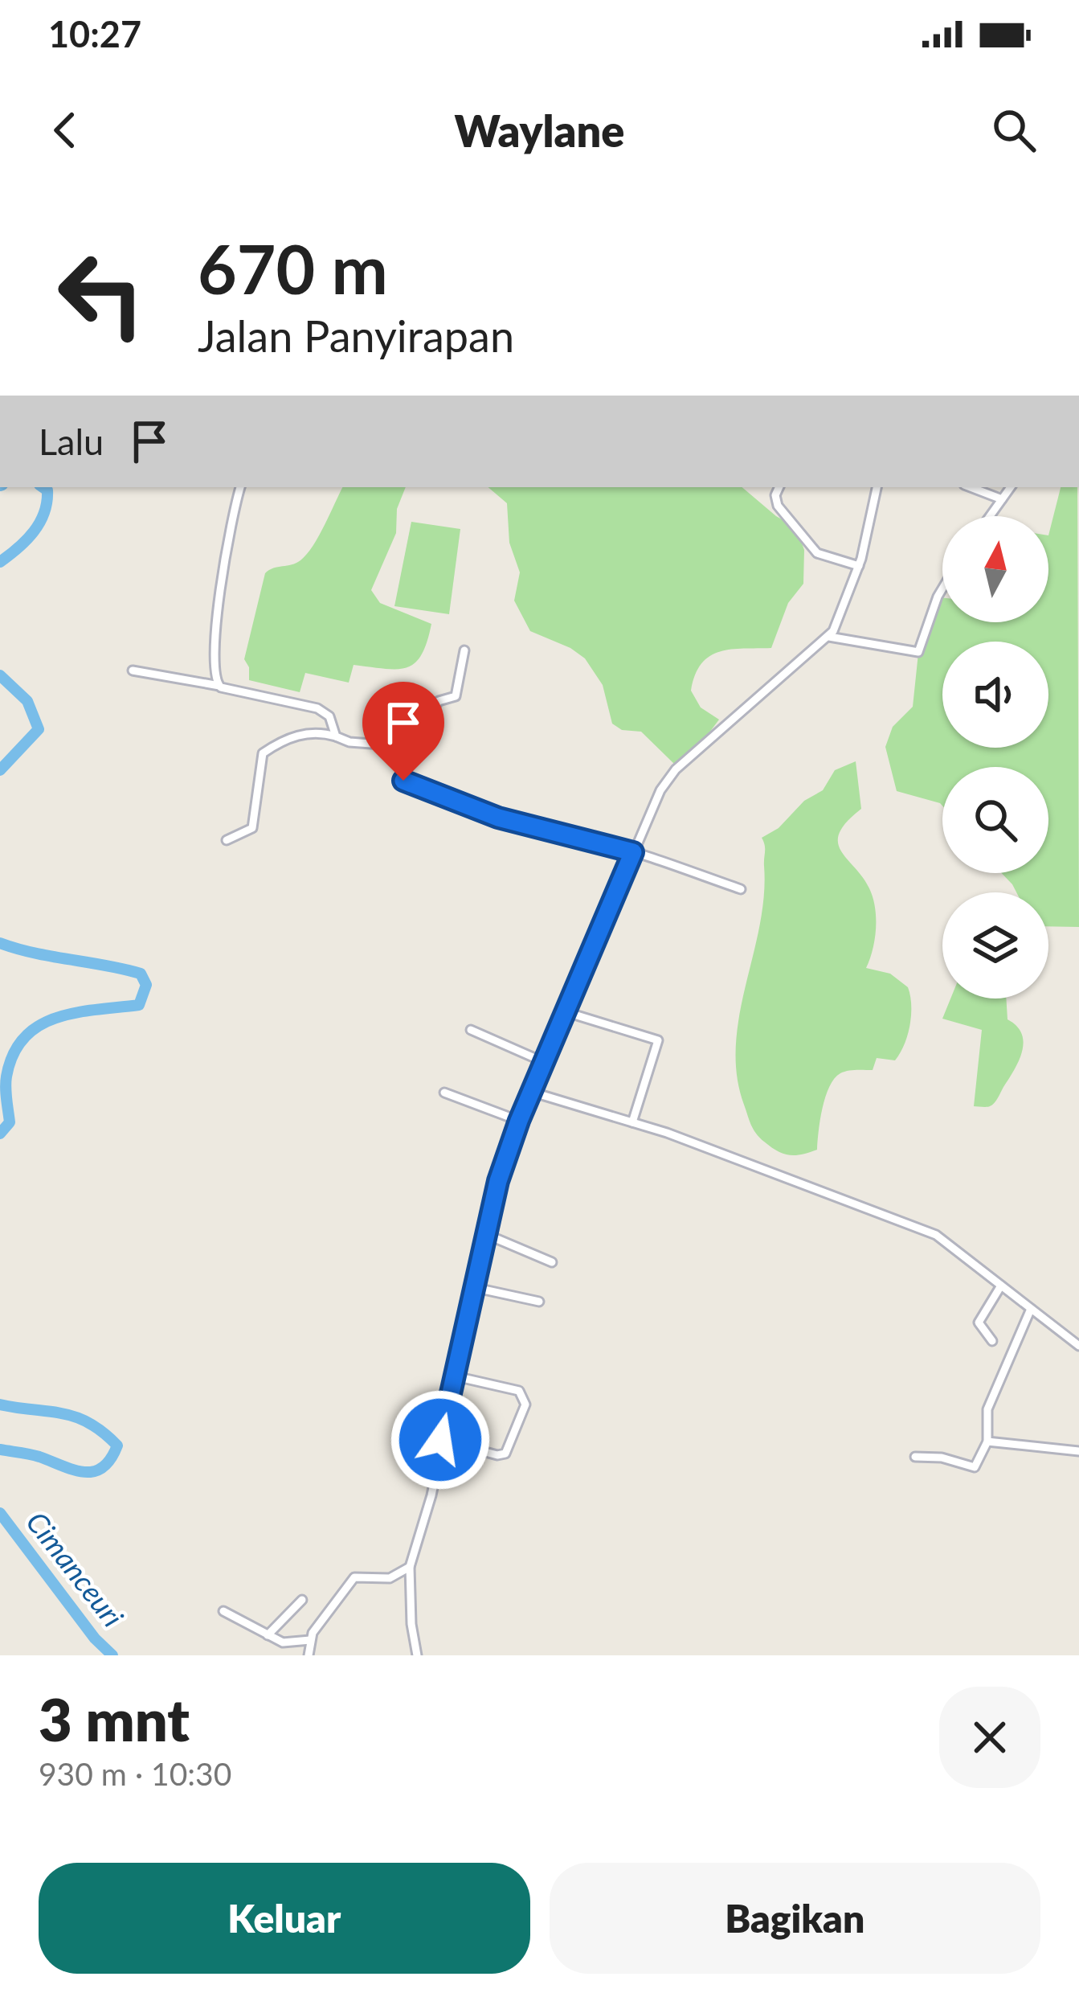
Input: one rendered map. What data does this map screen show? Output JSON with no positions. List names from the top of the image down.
{
  "water": ["Cimanceuri"],
  "north": "top",
  "page": {
    "status": "10:27",
    "header": "Waylane",
    "turn": ["670 m", "Jalan Panyirapan"],
    "then": "Lalu",
    "heading": ["3 mnt", "930 m · 10:30"],
    "buttons": ["Keluar", "Bagikan"]
  }
}
